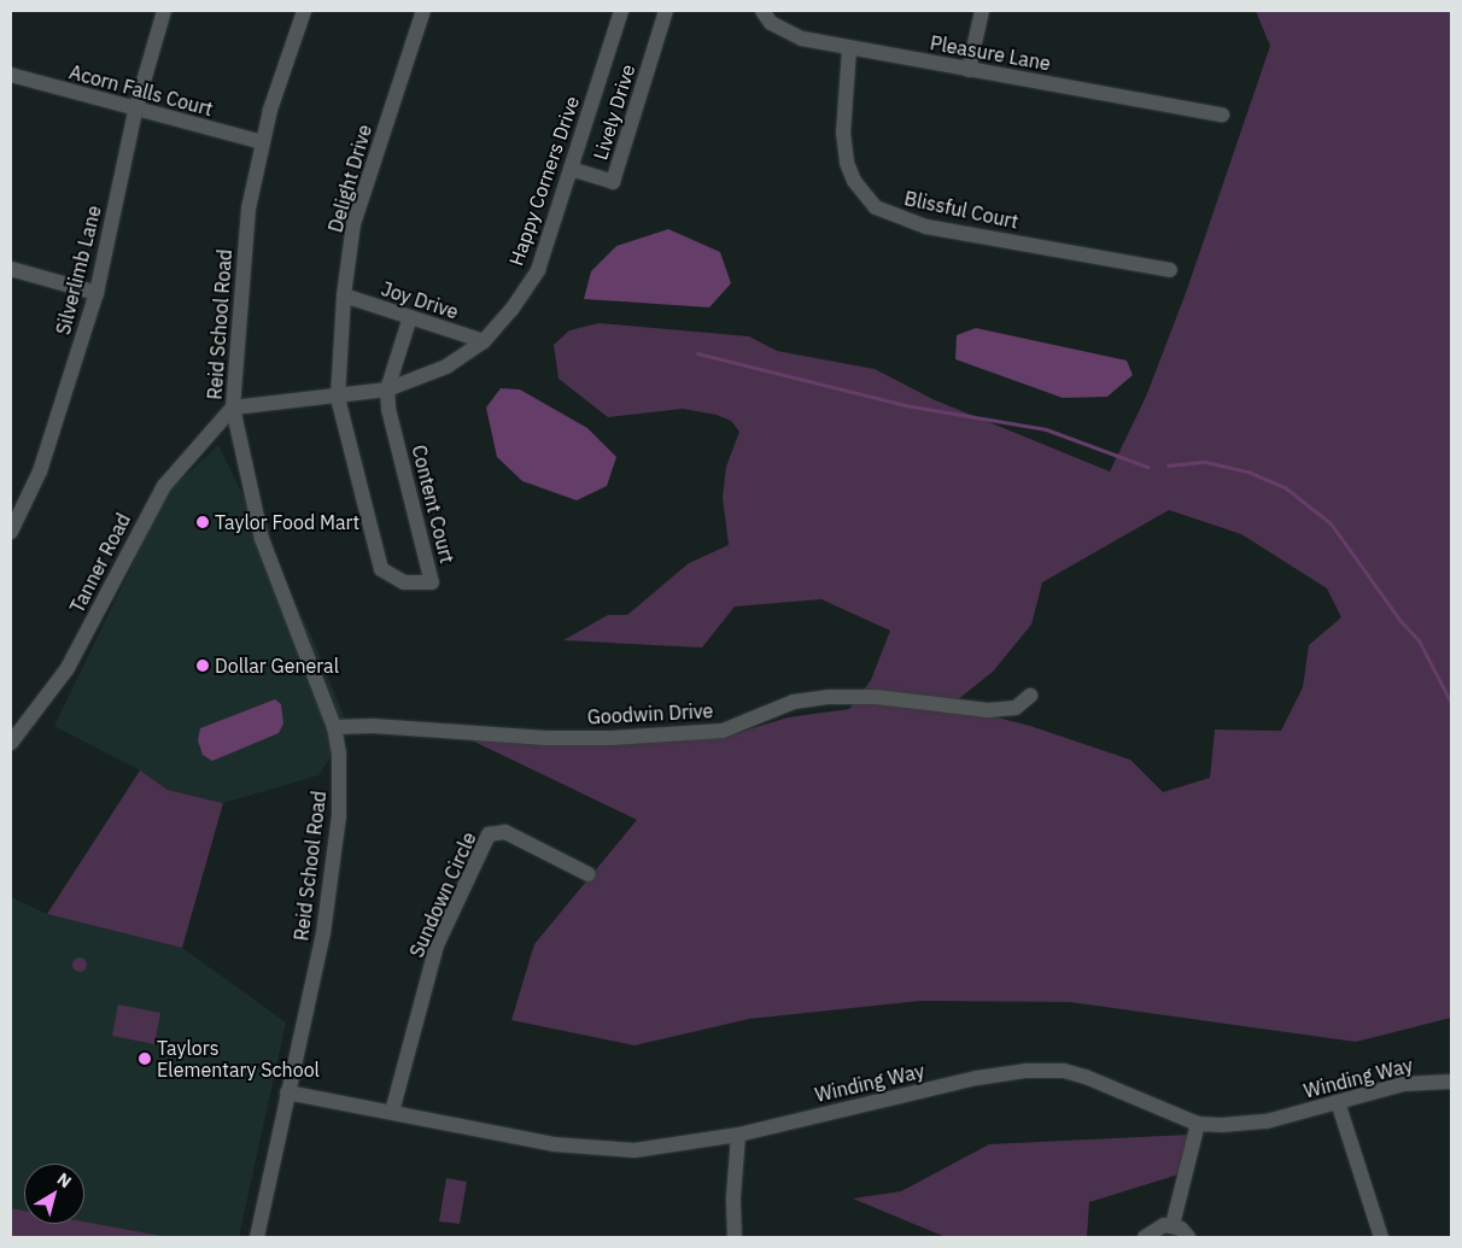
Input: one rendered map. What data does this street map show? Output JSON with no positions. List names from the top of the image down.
{
  "streets": {
    "street": [
      "Pleasure Lane",
      "Acorn Falls Court",
      "Lively Drive",
      "Delight Drive",
      "Happy Corners Drive",
      "Blissful Court",
      "Silverlimb Lane",
      "Joy Drive",
      "Reid School Road",
      "Content Court",
      "Tanner Road",
      "Goodwin Drive",
      "Sundown Circle",
      "Winding Way"
    ]
  },
  "crossings": [
    ["Pleasure Lane", "Blissful Court"],
    ["Acorn Falls Court", "Silverlimb Lane"],
    ["Acorn Falls Court", "Reid School Road"],
    ["Lively Drive", "Happy Corners Drive"],
    ["Delight Drive", "Happy Corners Drive"],
    ["Delight Drive", "Joy Drive"],
    ["Delight Drive", "Content Court"],
    ["Happy Corners Drive", "Joy Drive"],
    ["Happy Corners Drive", "Reid School Road"],
    ["Happy Corners Drive", "Content Court"],
    ["Happy Corners Drive", "Tanner Road"],
    ["Reid School Road", "Tanner Road"],
    ["Reid School Road", "Goodwin Drive"],
    ["Reid School Road", "Winding Way"],
    ["Sundown Circle", "Winding Way"]
  ],
  "places": ["Taylor Food Mart", "Dollar General", "Taylors Elementary School"],
  "north": "top right"
}
